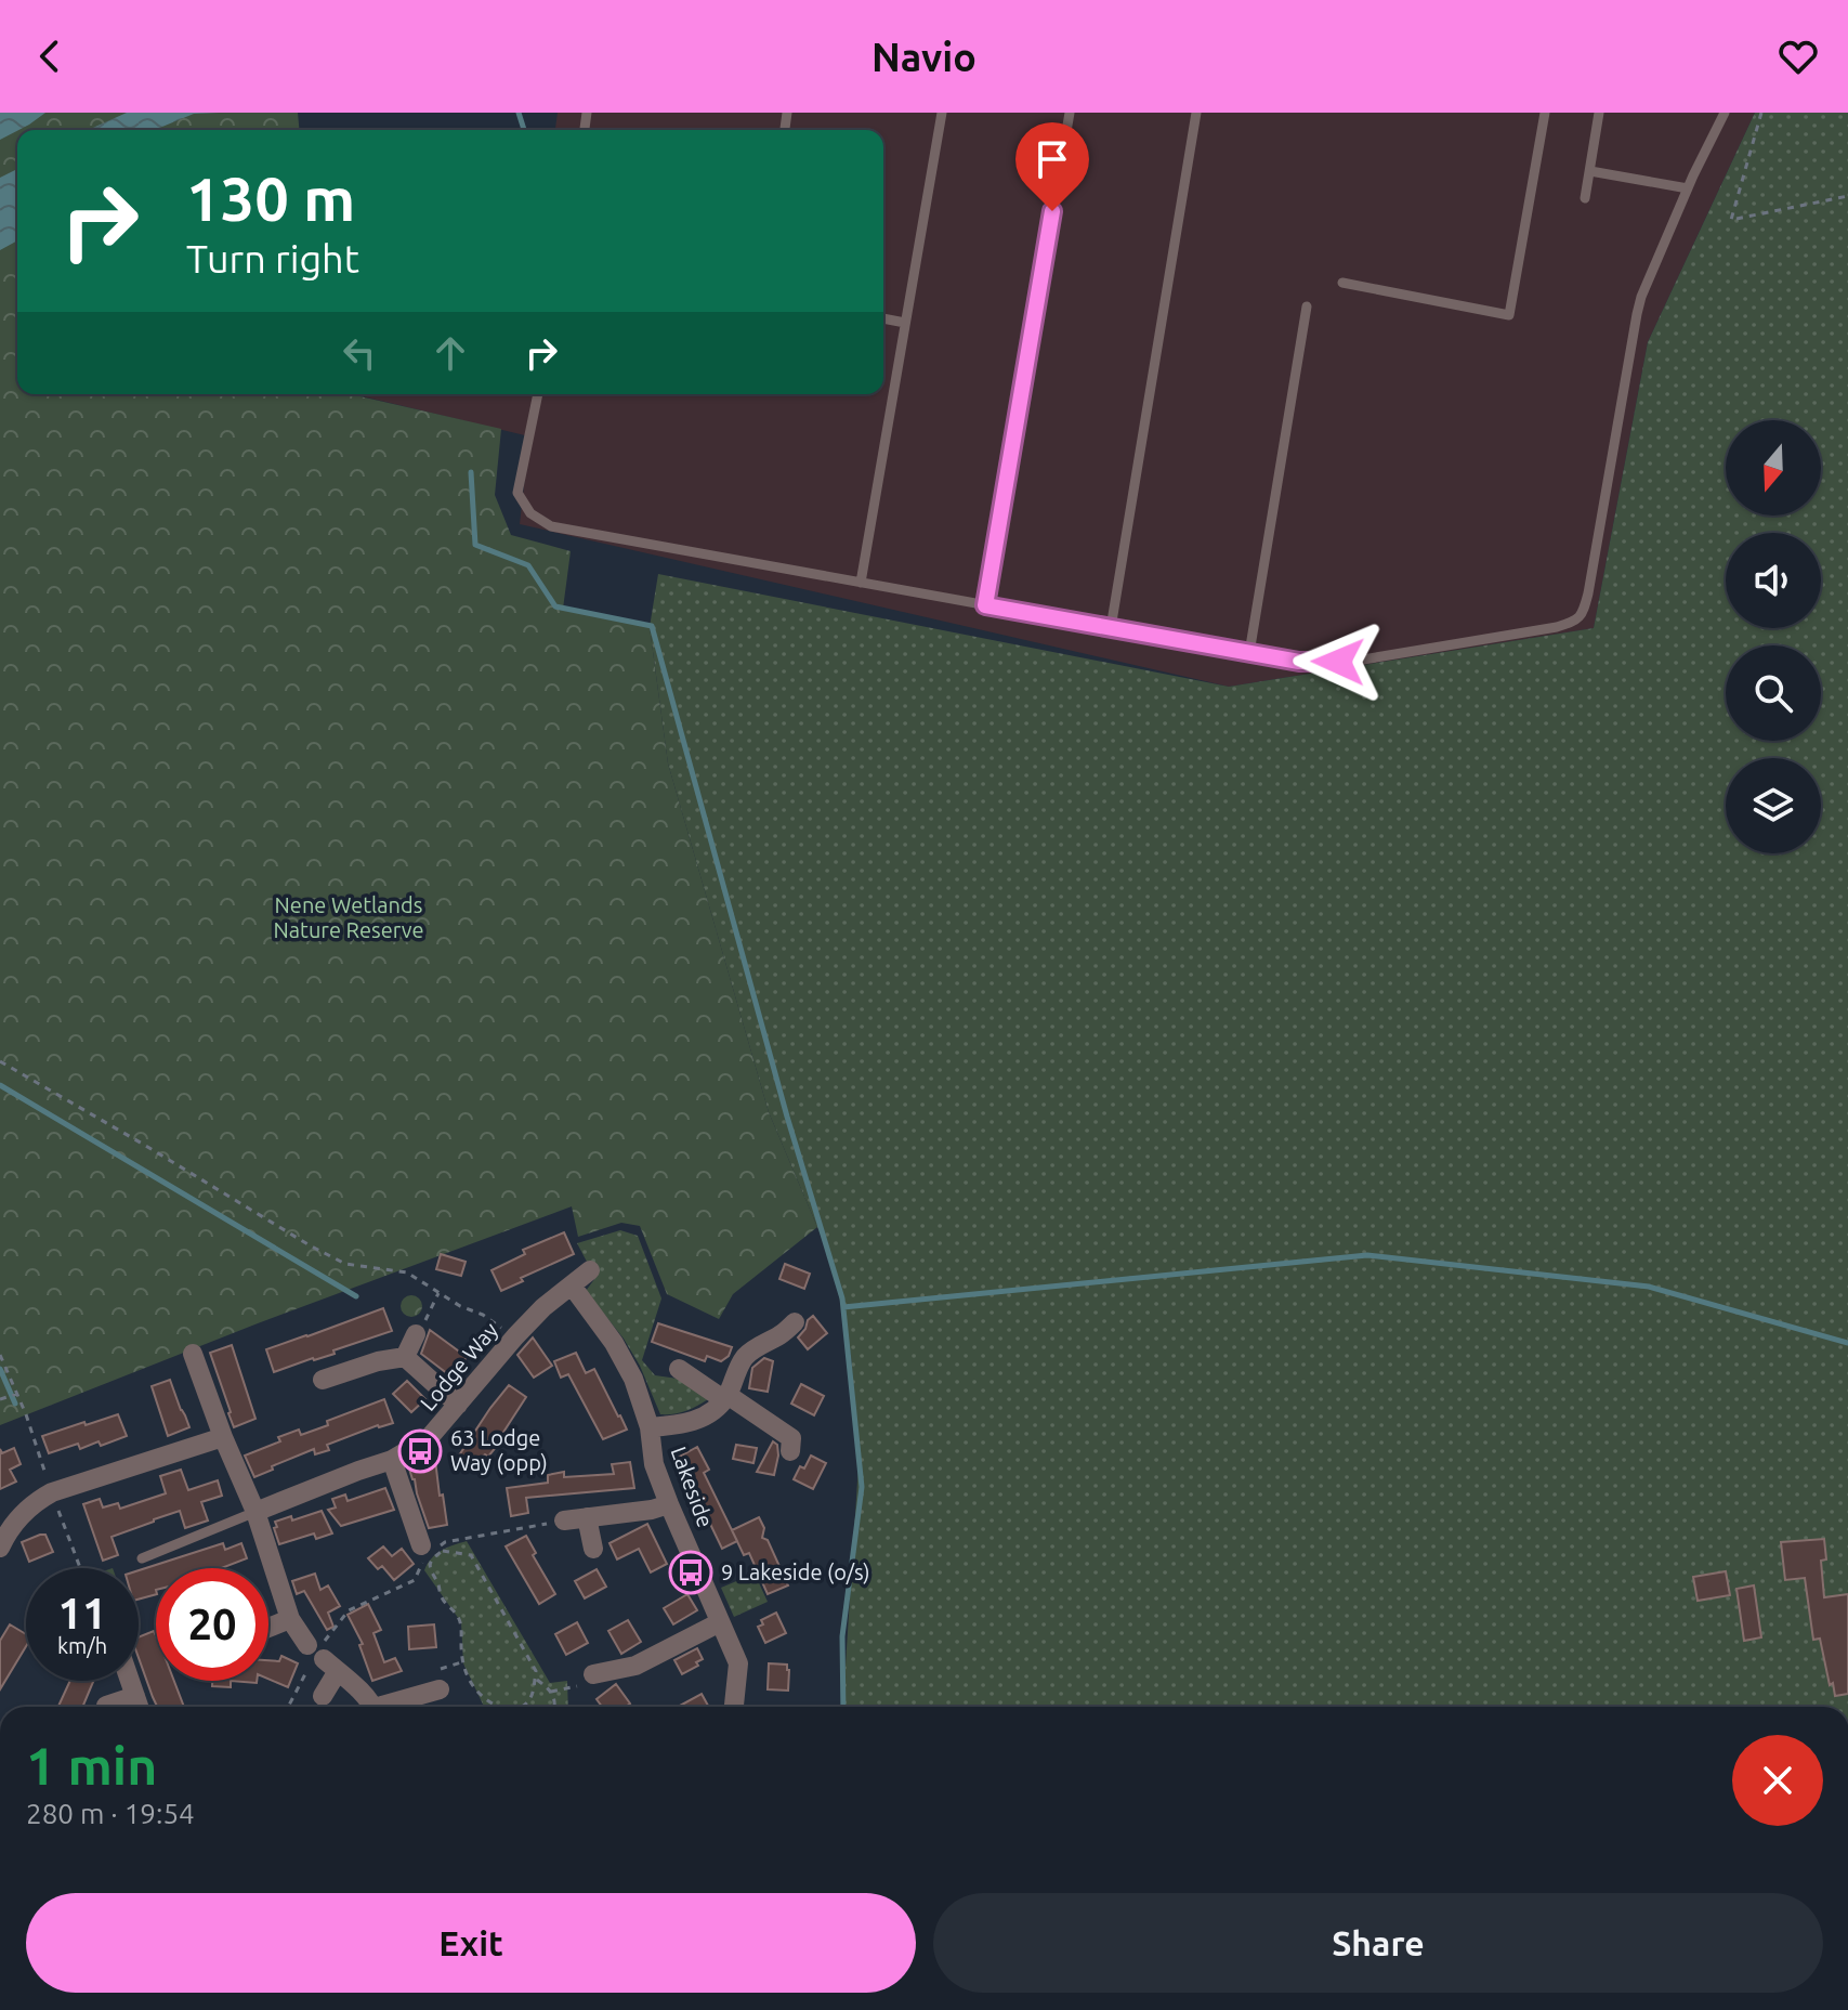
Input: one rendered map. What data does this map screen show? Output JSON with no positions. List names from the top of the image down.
{
  "streets": {
    "street": ["Lodge Way", "Lakeside"]
  },
  "crossings": [
    ["Lodge Way", "Lakeside"]
  ],
  "parks": ["Nene Wetlands Nature Reserve"],
  "places": {
    "bus stop": ["63 Lodge Way (opp)", "9 Lakeside (o/s)"]
  },
  "north": "bottom",
  "page": {
    "header": "Navio",
    "turn": ["130 m", "Turn right"],
    "speed": "11 km/h",
    "limit": "20",
    "heading": ["1 min", "280 m · 19:54"],
    "buttons": ["Exit", "Share"]
  }
}
